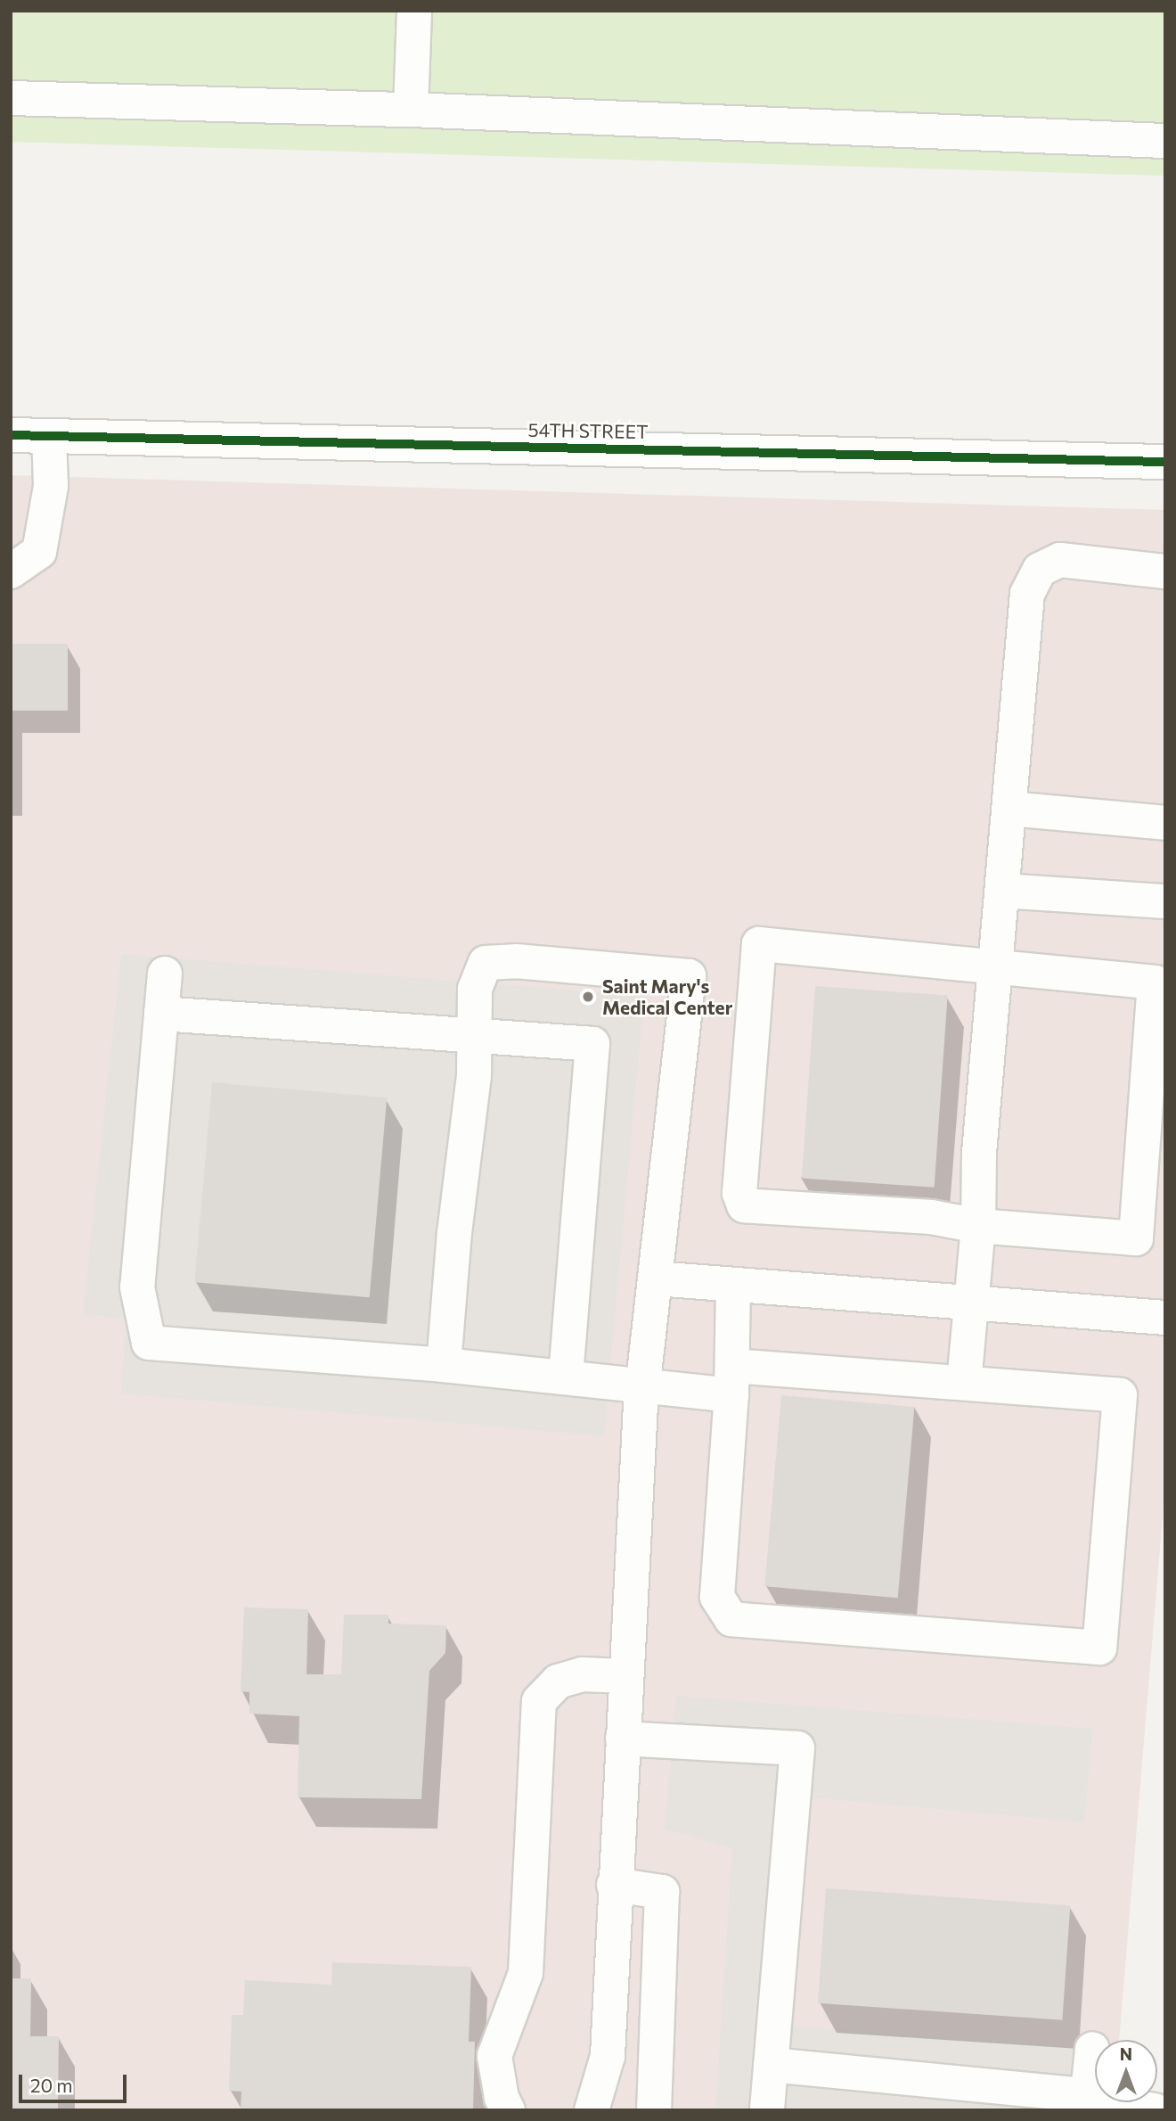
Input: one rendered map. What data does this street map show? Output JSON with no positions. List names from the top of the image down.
{
  "streets": {
    "street": ["54TH STREET"]
  },
  "places": ["Saint Mary's Medical Center"],
  "scale_bar": "20 m",
  "north": "top"
}
